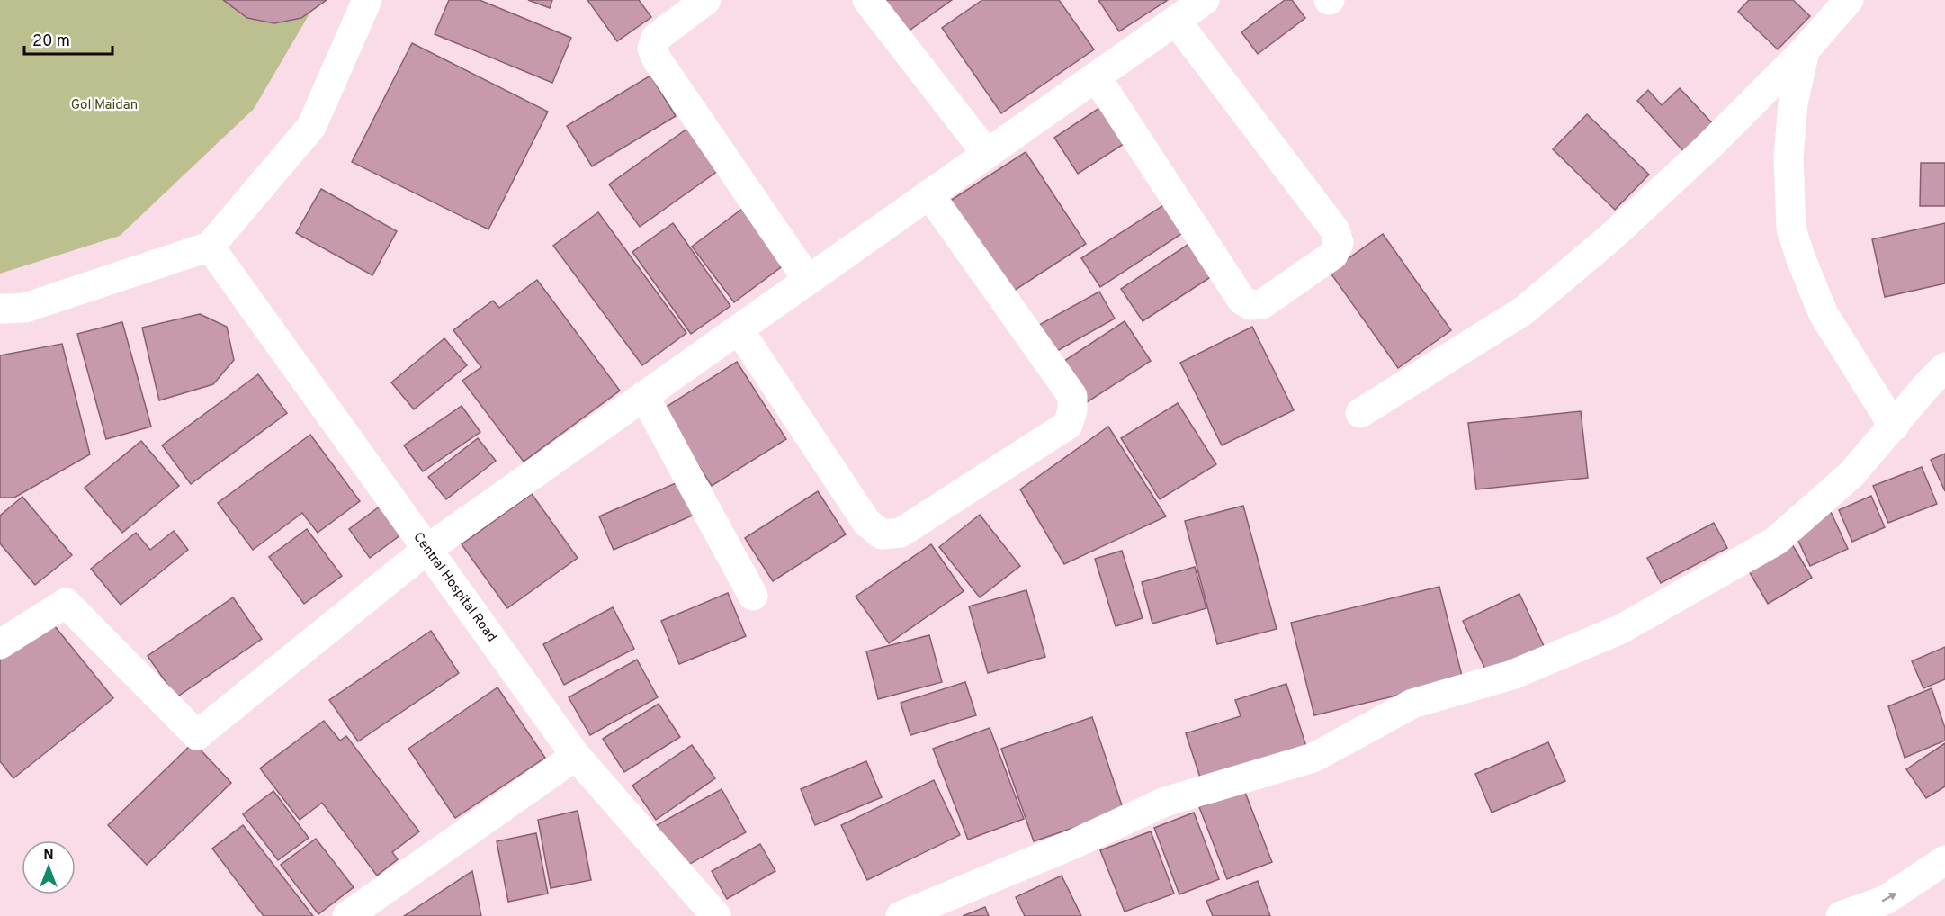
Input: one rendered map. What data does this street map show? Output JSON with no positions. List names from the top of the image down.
{
  "streets": {
    "street": ["Central Hospital Road"]
  },
  "parks": ["Gol Maidan"],
  "scale_bar": "20 m",
  "north": "top"
}
